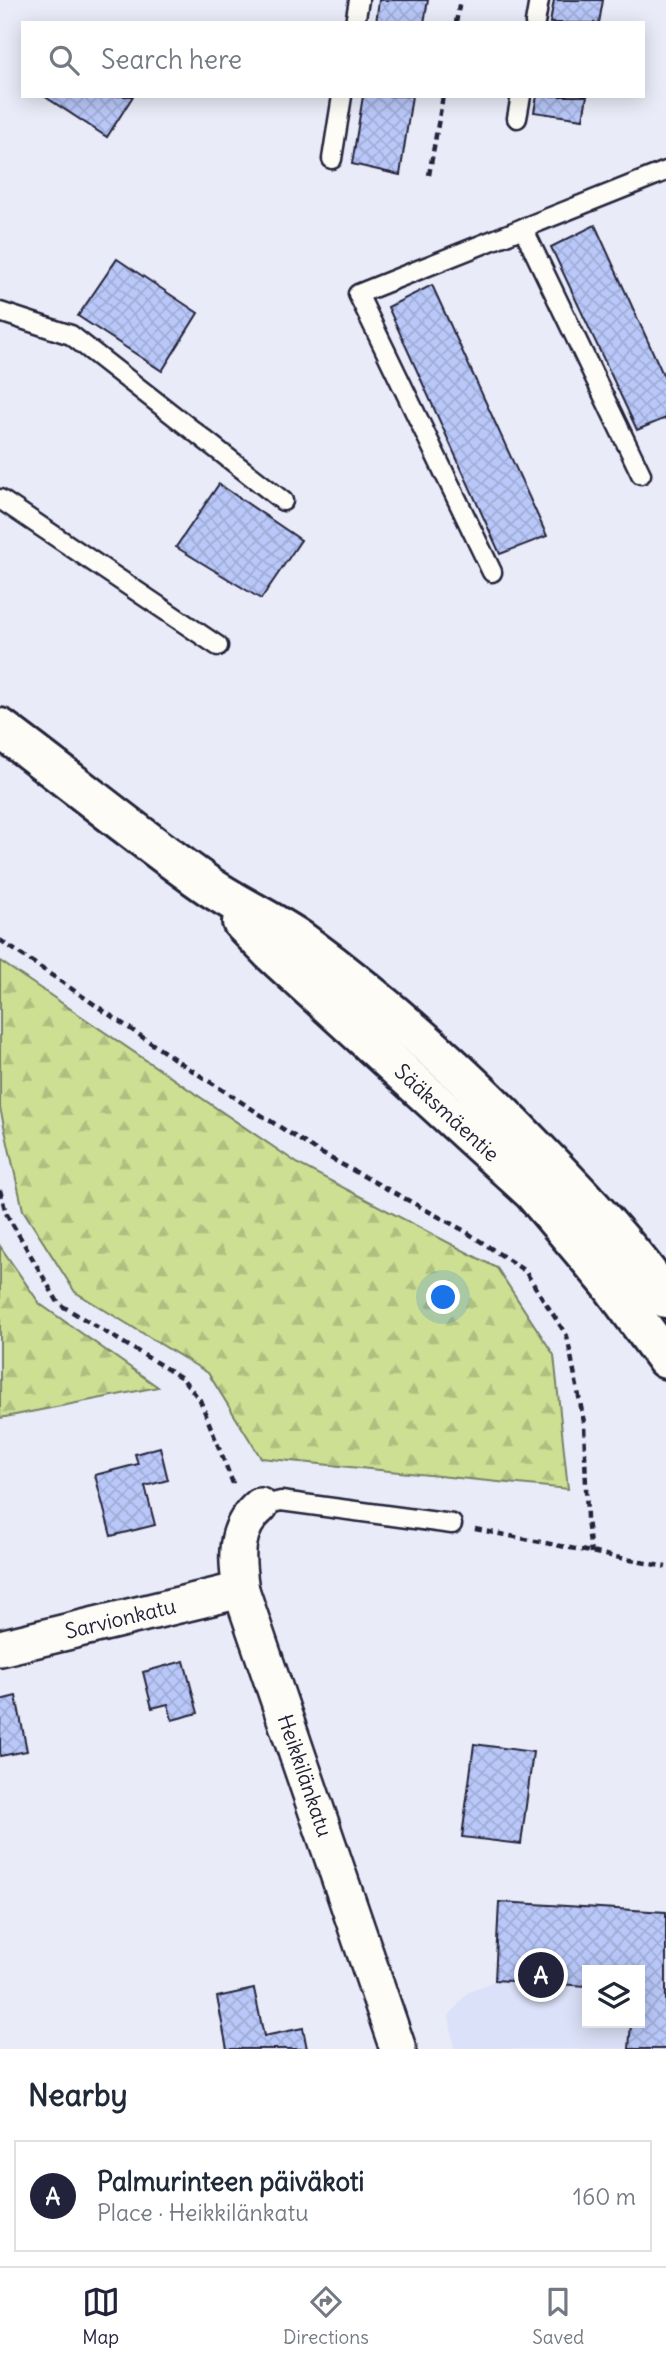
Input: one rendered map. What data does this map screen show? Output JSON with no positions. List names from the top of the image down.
{
  "streets": {
    "main road": ["Sääksmäentie"],
    "street": ["Sarvionkatu", "Heikkilänkatu"]
  },
  "crossings": [
    ["Sarvionkatu", "Heikkilänkatu"]
  ],
  "page": {
    "search": "Search here",
    "pins": "A",
    "heading": "Nearby",
    "list": [
      {
        "mark": "A",
        "name": "Palmurinteen päiväkoti",
        "note": "Place · Heikkilänkatu",
        "value": "160 m"
      }
    ],
    "nav": ["Map", "Directions", "Saved"]
  }
}
